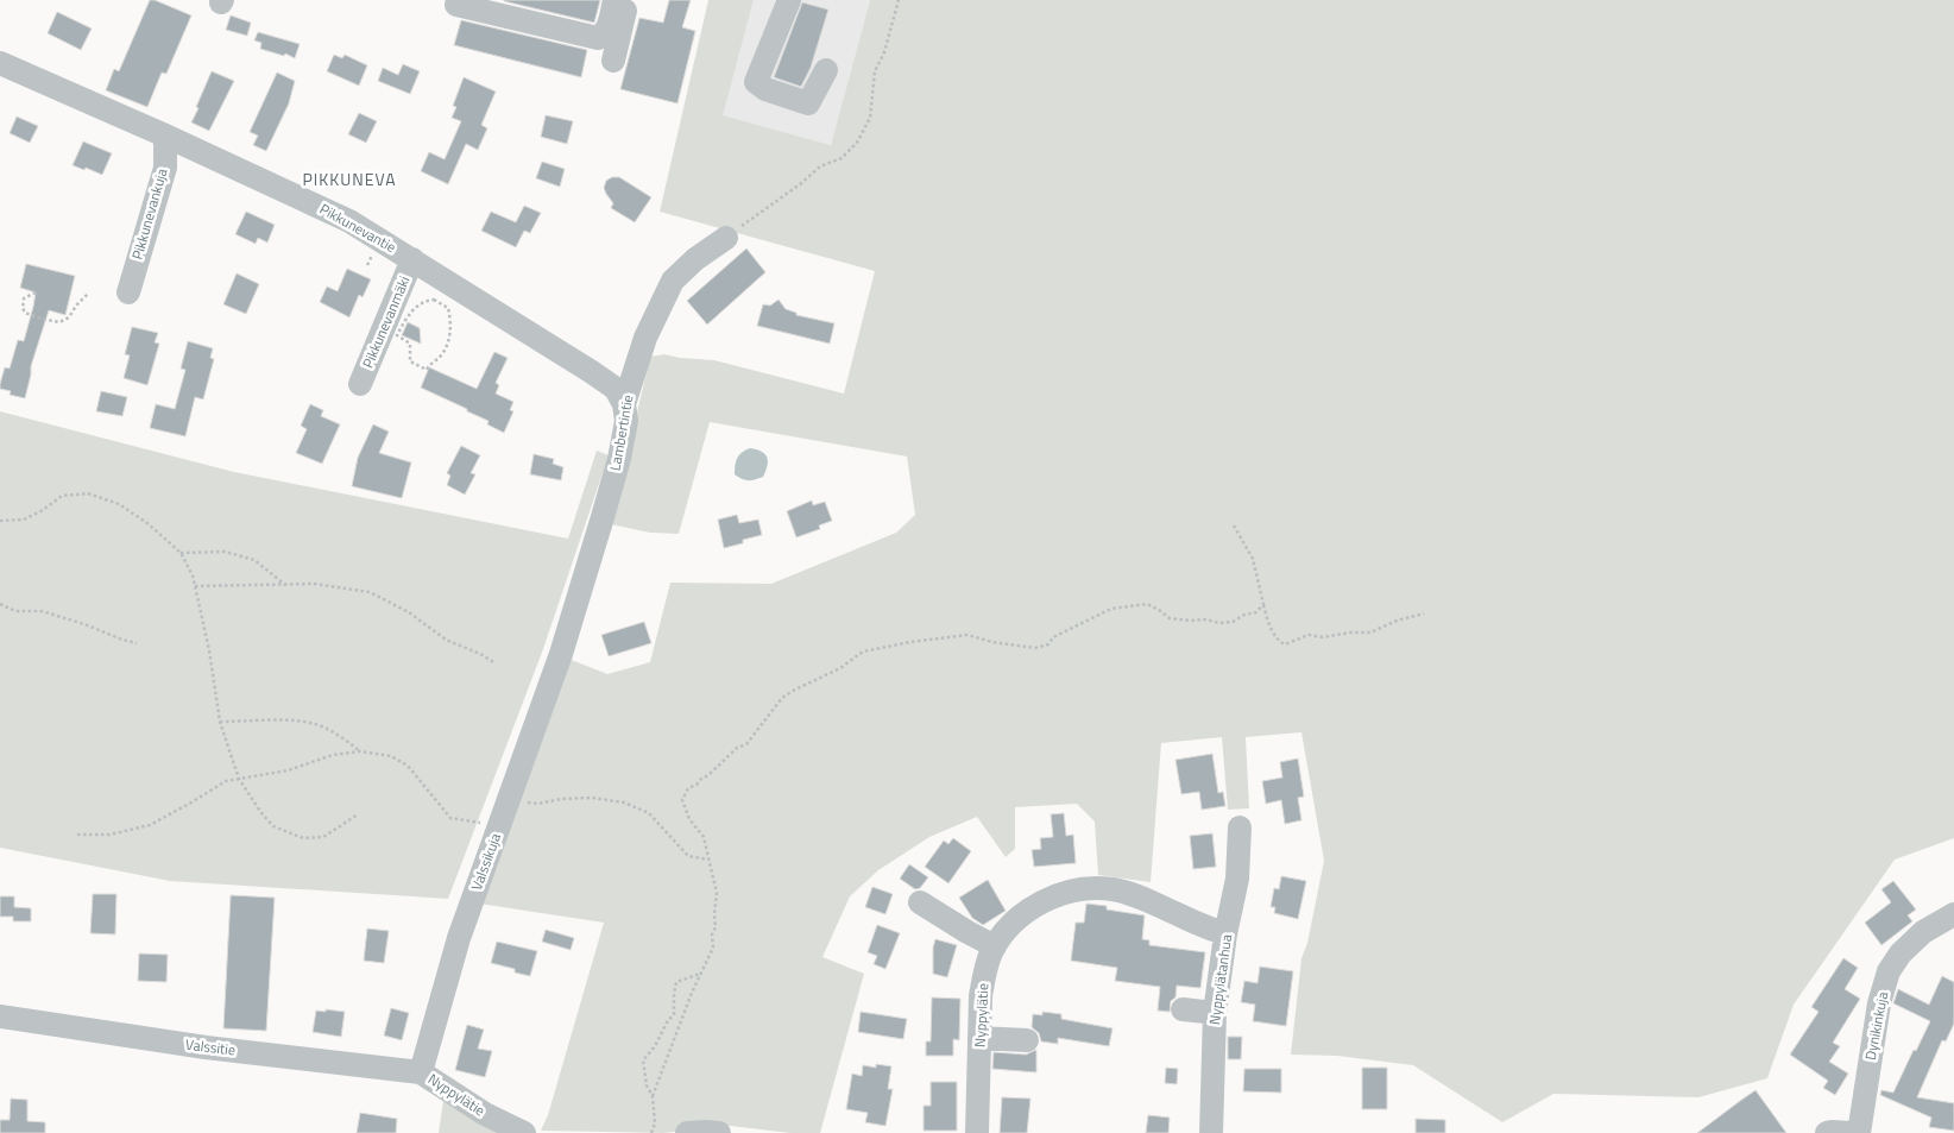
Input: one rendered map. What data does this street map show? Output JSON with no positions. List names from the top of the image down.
{
  "streets": {
    "street": [
      "Pikkunevankuja",
      "Pikkunevantie",
      "Pikkunevanmäki",
      "Lambertintie",
      "Valssikuja",
      "Nyppylätanhua",
      "Nyppylätie",
      "Dynikinkuja",
      "Valssitie"
    ]
  },
  "crossings": [
    ["Pikkunevankuja", "Pikkunevantie"],
    ["Pikkunevantie", "Pikkunevanmäki"],
    ["Pikkunevantie", "Lambertintie"],
    ["Lambertintie", "Valssikuja"],
    ["Valssikuja", "Nyppylätie"],
    ["Valssikuja", "Valssitie"],
    ["Nyppylätanhua", "Nyppylätie"],
    ["Nyppylätie", "Valssitie"]
  ],
  "districts": ["PIKKUNEVA"]
}
